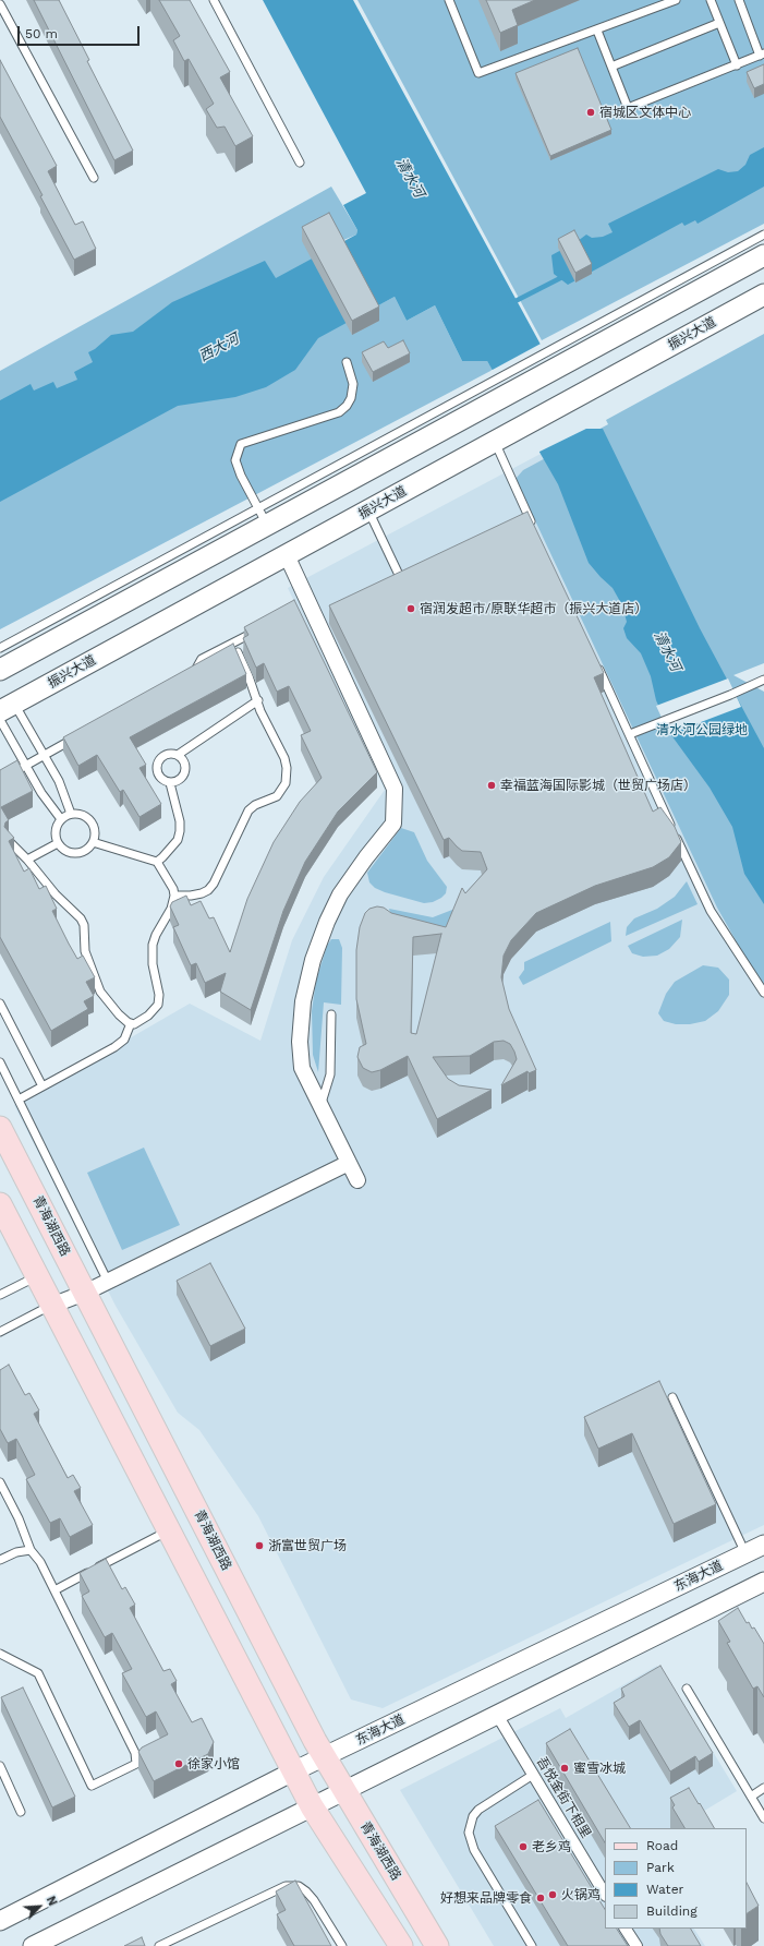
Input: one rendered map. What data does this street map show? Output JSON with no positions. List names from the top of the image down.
{
  "streets": {
    "main road": ["振兴大道", "青海湖西路"],
    "street": ["东海大道", "吾悦金街下相里"]
  },
  "crossings": [
    ["青海湖西路", "东海大道"]
  ],
  "water": ["清水河", "西大河"],
  "parks": ["清水河公园绿地"],
  "places": [
    "宿城区文体中心",
    "宿润发超市/原联华超市（振兴大道店）",
    "幸福蓝海国际影城（世贸广场店）",
    "浙富世贸广场",
    "徐家小馆",
    "蜜雪冰城",
    "老乡鸡",
    "火锅鸡",
    "好想来品牌零食"
  ],
  "legend": [
    "Road",
    "Park",
    "Water",
    "Building"
  ],
  "scale_bar": "50 m",
  "north": "top right"
}
